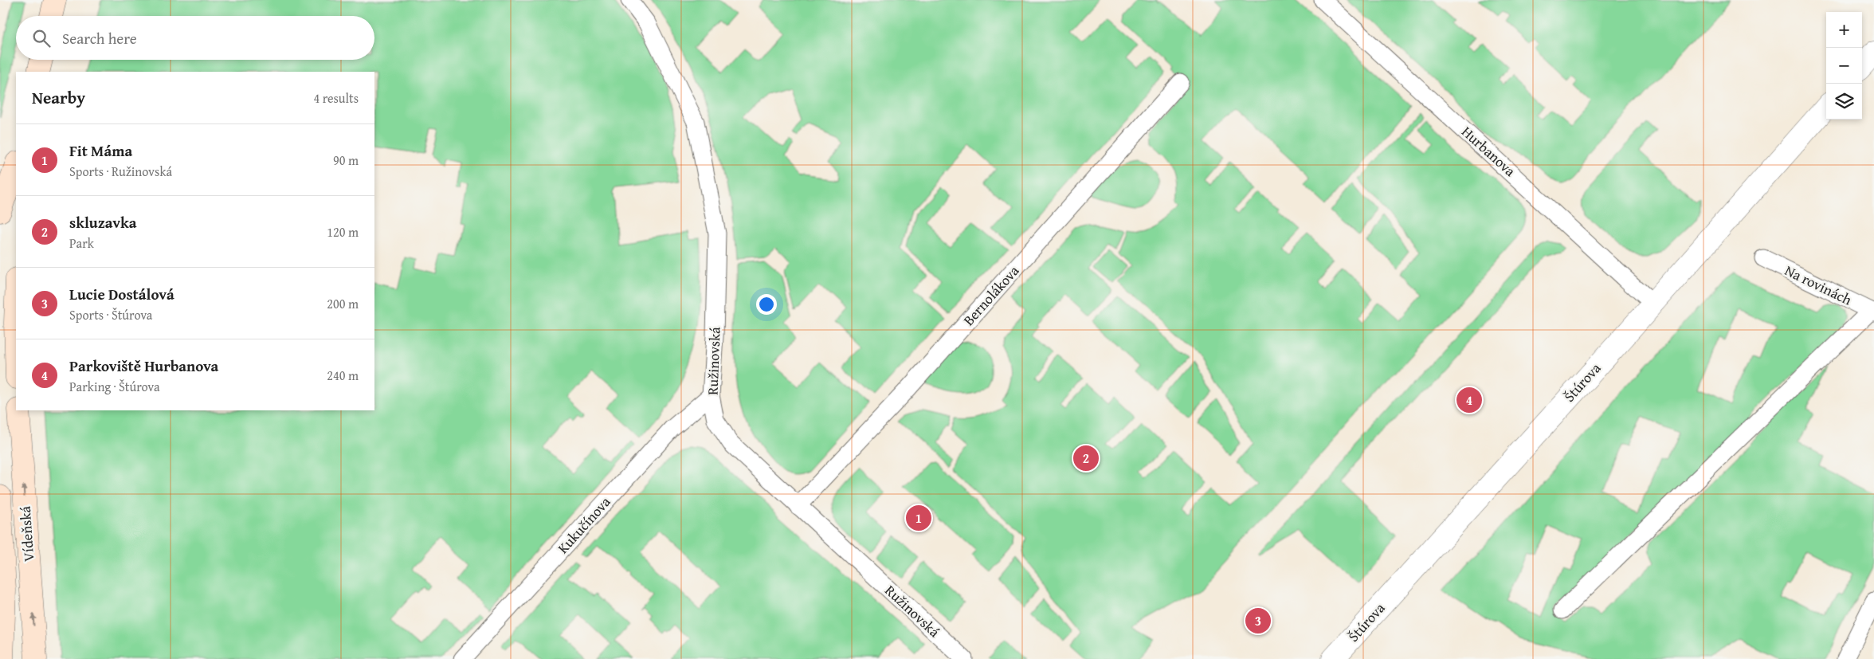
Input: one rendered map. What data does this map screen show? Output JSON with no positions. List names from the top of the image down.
{
  "streets": {
    "main road": ["Vídeňská"],
    "street": [
      "Hurbanova",
      "Na rovinách",
      "Bernolákova",
      "Ružinovská",
      "Štúrova",
      "Kukučínova"
    ]
  },
  "crossings": [
    ["Hurbanova", "Štúrova"],
    ["Bernolákova", "Ružinovská"],
    ["Ružinovská", "Kukučínova"]
  ],
  "page": {
    "map_buttons": ["+", "−"],
    "search": "Search here",
    "heading": ["Nearby", "4 results"],
    "list": [
      {
        "mark": "1",
        "name": "Fit Máma",
        "note": "Sports · Ružinovská",
        "value": "90 m"
      },
      {
        "mark": "2",
        "name": "skluzavka",
        "note": "Park",
        "value": "120 m"
      },
      {
        "mark": "3",
        "name": "Lucie Dostálová",
        "note": "Sports · Štúrova",
        "value": "200 m"
      },
      {
        "mark": "4",
        "name": "Parkoviště Hurbanova",
        "note": "Parking · Štúrova",
        "value": "240 m"
      }
    ],
    "pins": [
      "4",
      "2",
      "1",
      "3"
    ]
  }
}
